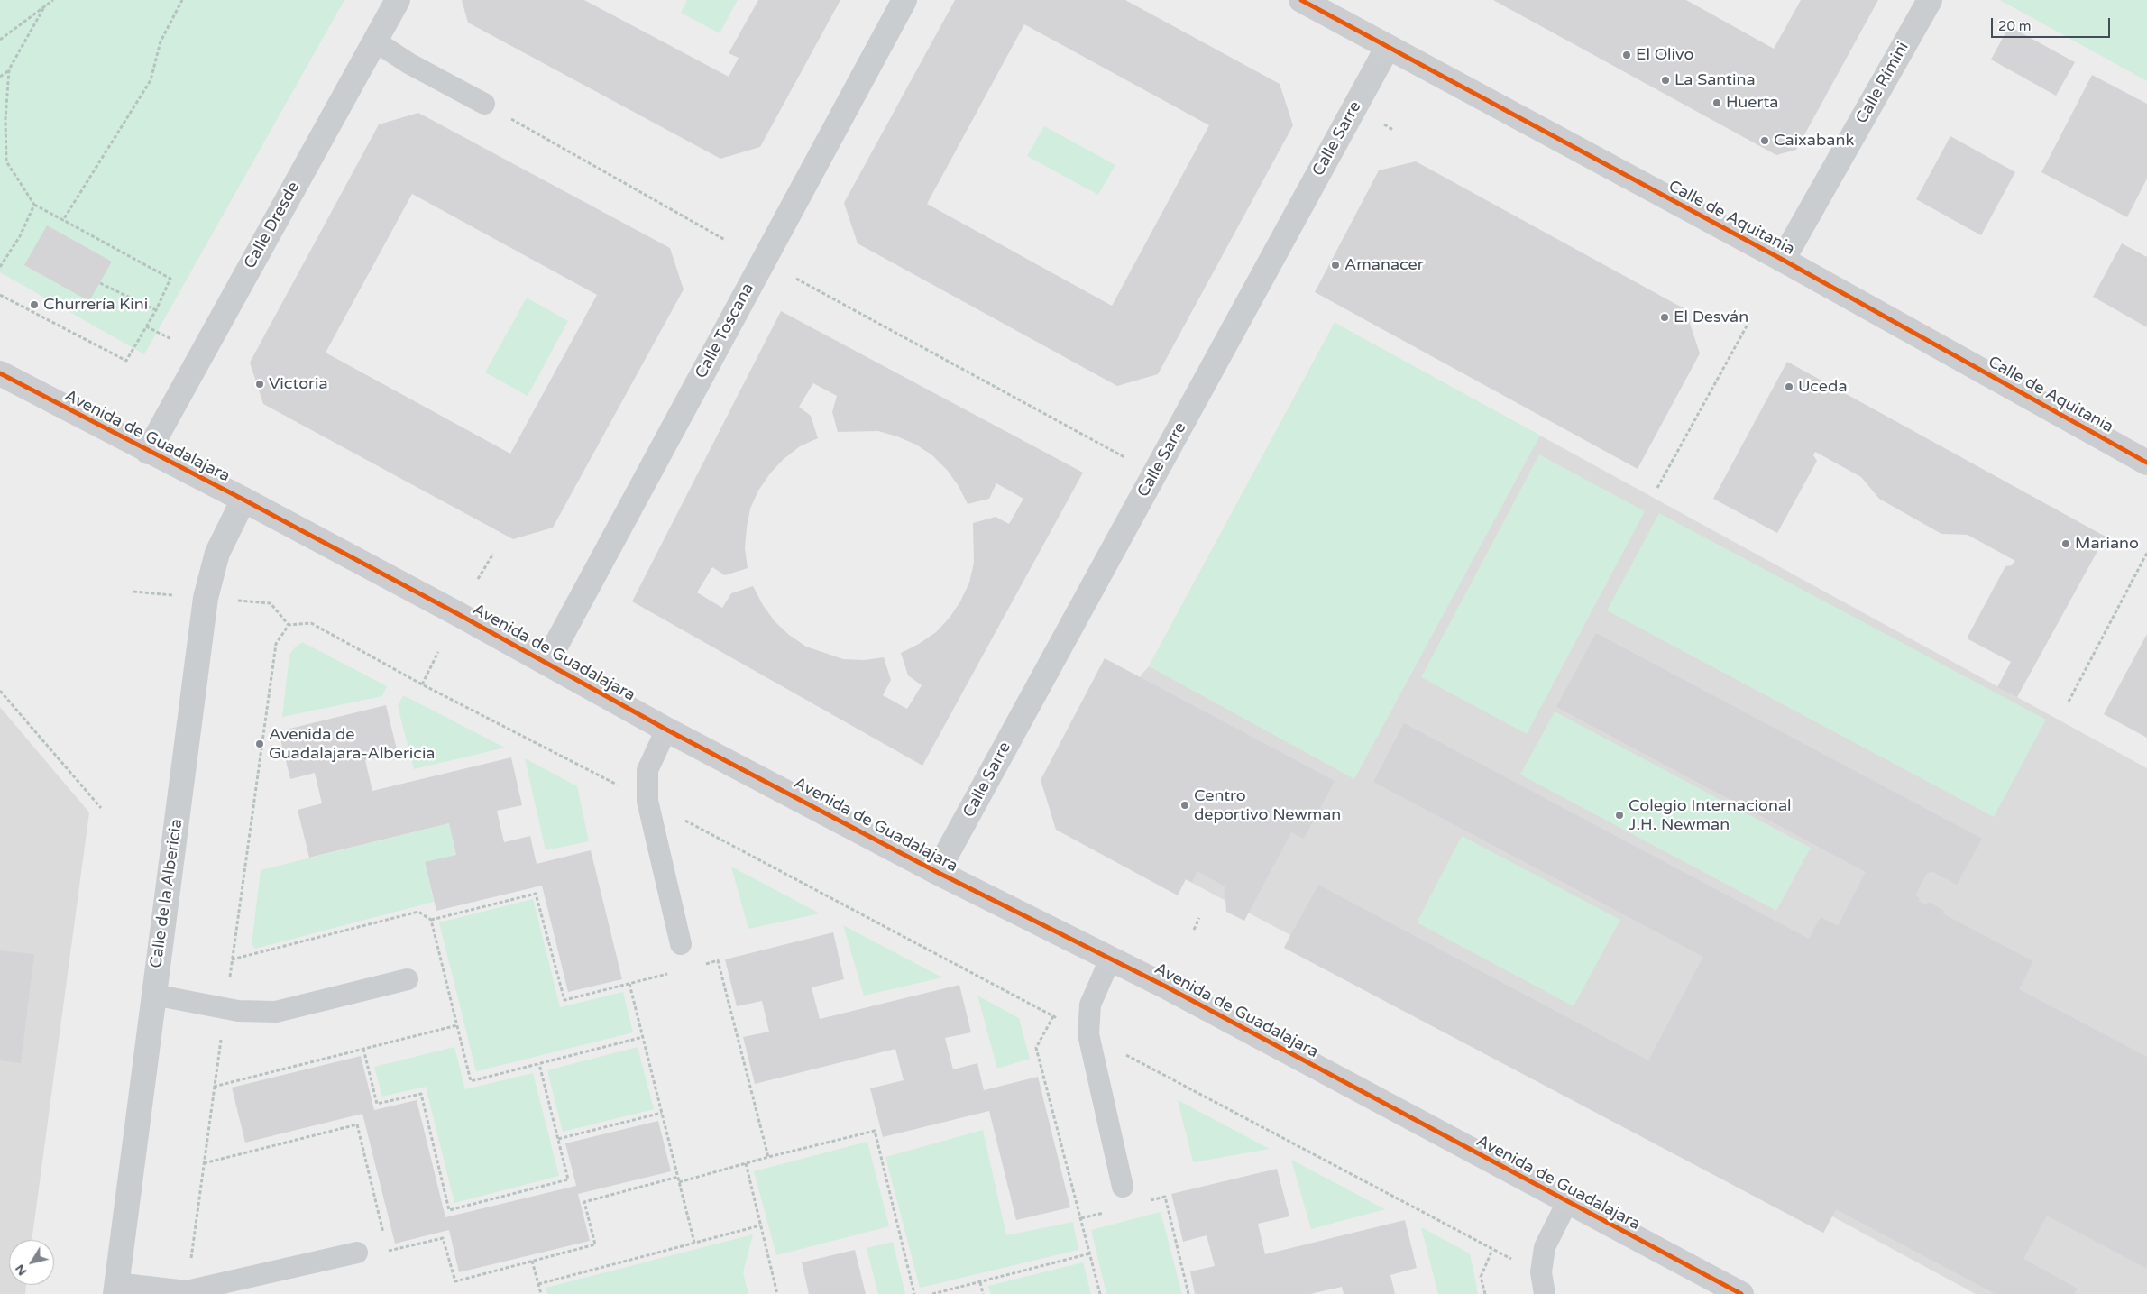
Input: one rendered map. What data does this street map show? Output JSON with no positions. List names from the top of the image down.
{
  "streets": {
    "street": [
      "Calle Rímini",
      "Calle Sarre",
      "Calle de Aquitania",
      "Calle Dresde",
      "Calle Toscana",
      "Avenida de Guadalajara",
      "Calle de la Albericia"
    ]
  },
  "crossings": [
    ["Calle Rímini", "Calle de Aquitania"],
    ["Calle Sarre", "Calle de Aquitania"],
    ["Calle Sarre", "Avenida de Guadalajara"],
    ["Calle Dresde", "Avenida de Guadalajara"],
    ["Calle Toscana", "Avenida de Guadalajara"],
    ["Avenida de Guadalajara", "Calle de la Albericia"]
  ],
  "places": [
    "El Olivo",
    "La Santina",
    "Huerta",
    "Caixabank",
    "Amanacer",
    "Churrería Kini",
    "El Desván",
    "Victoria",
    "Uceda",
    "Mariano",
    "Avenida de Guadalajara-Albericia",
    "Centro deportivo Newman",
    "Colegio Internacional J.H. Newman"
  ],
  "scale_bar": "20 m",
  "north": "bottom left"
}
